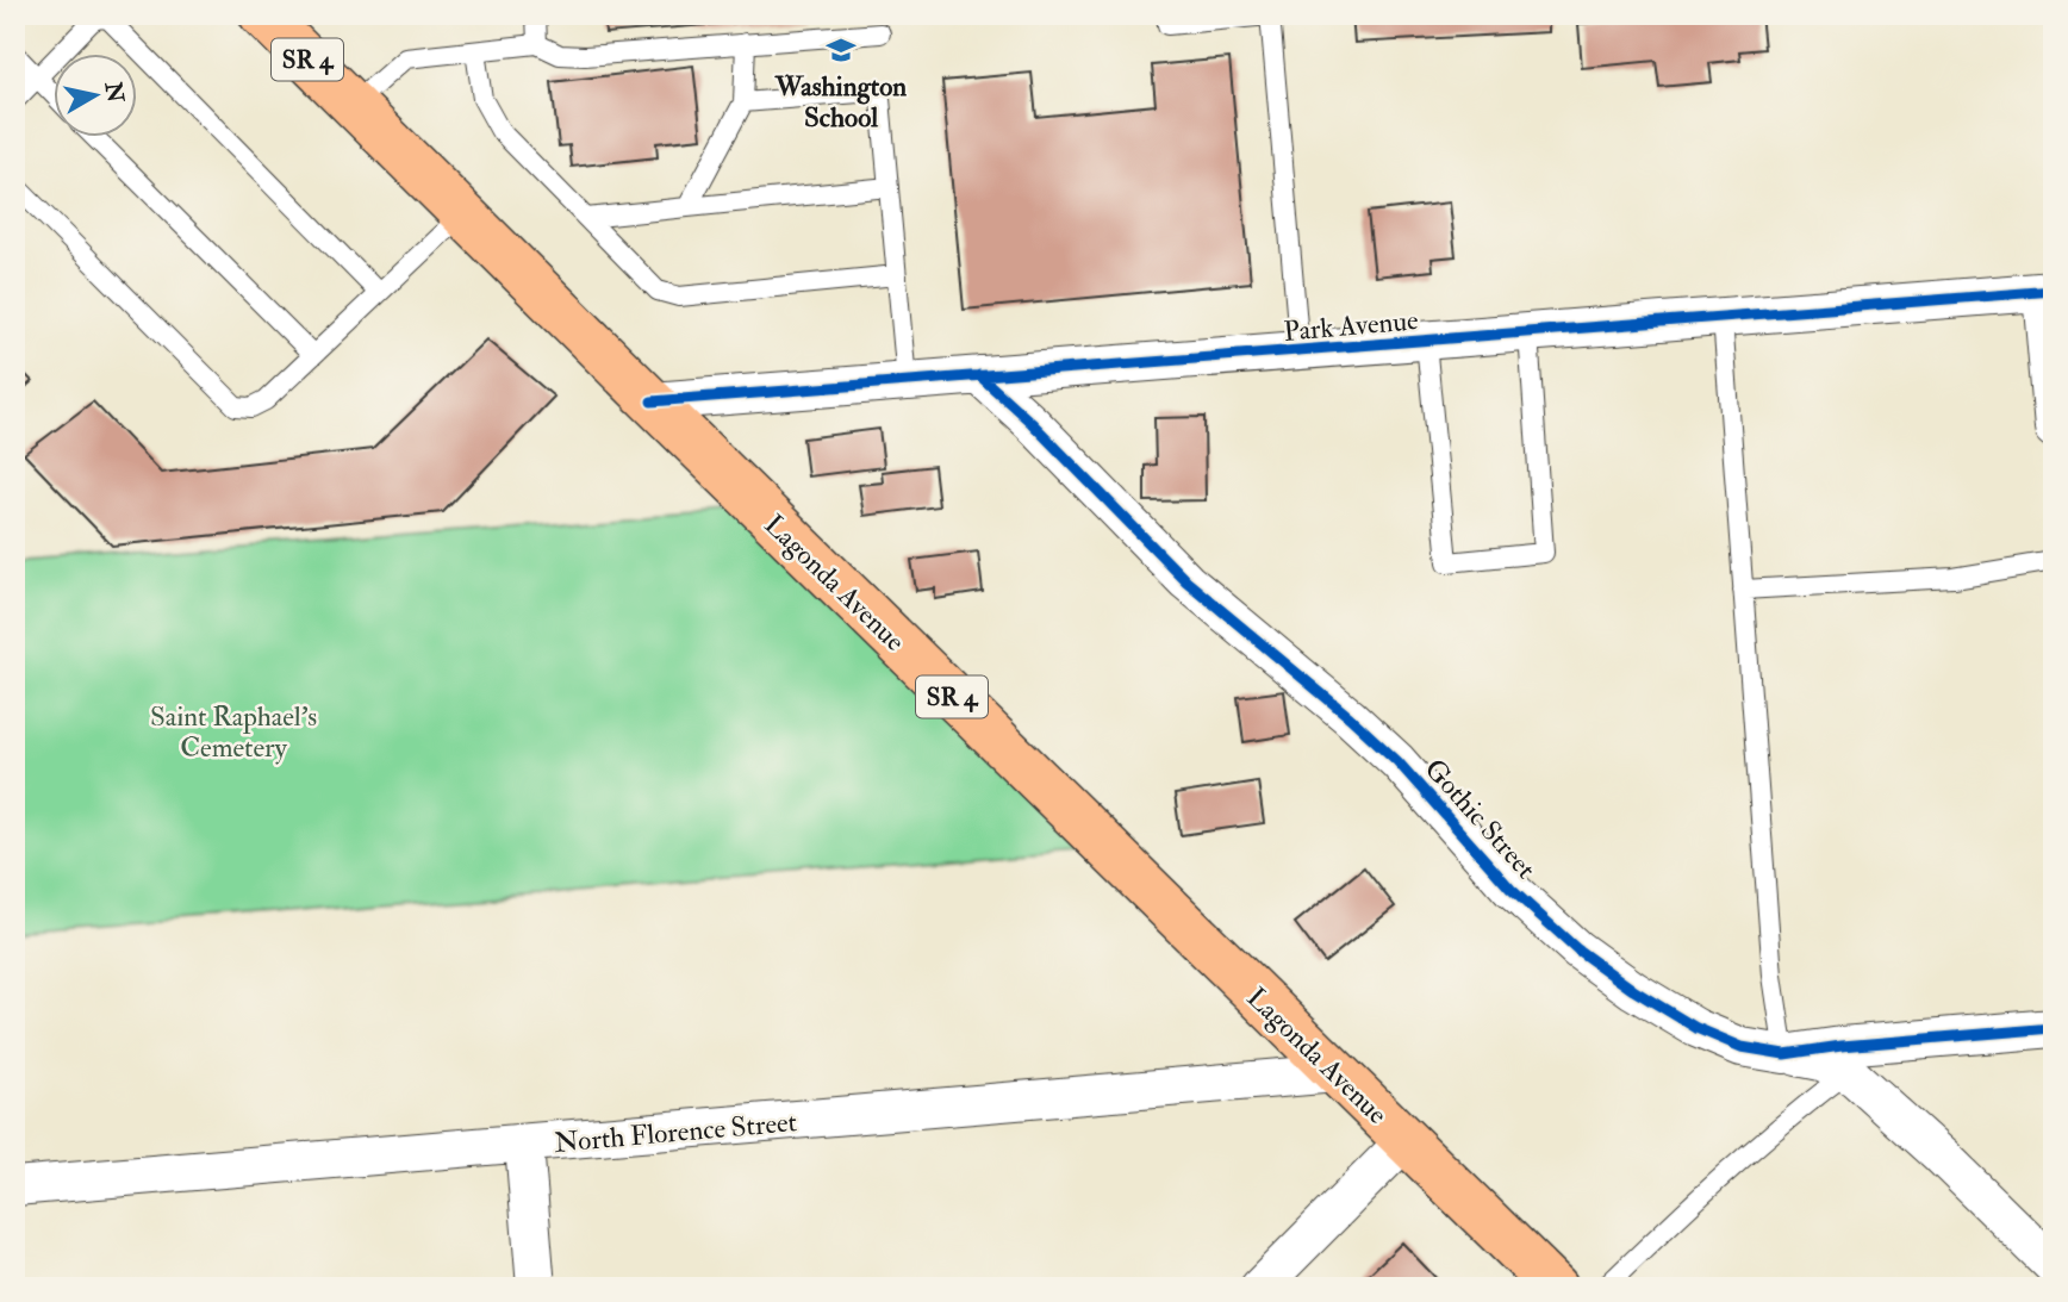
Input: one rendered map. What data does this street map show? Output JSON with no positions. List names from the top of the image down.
{
  "streets": {
    "main road": ["SR 4", "Lagonda Avenue"],
    "street": ["Park Avenue", "Gothic Street", "North Florence Street"]
  },
  "crossings": [
    ["Park Avenue", "Lagonda Avenue"],
    ["Park Avenue", "Gothic Street"],
    ["Lagonda Avenue", "North Florence Street"]
  ],
  "parks": ["Saint Raphael's Cemetery"],
  "places": {
    "school or university": ["Washington School"]
  },
  "north": "right"
}
